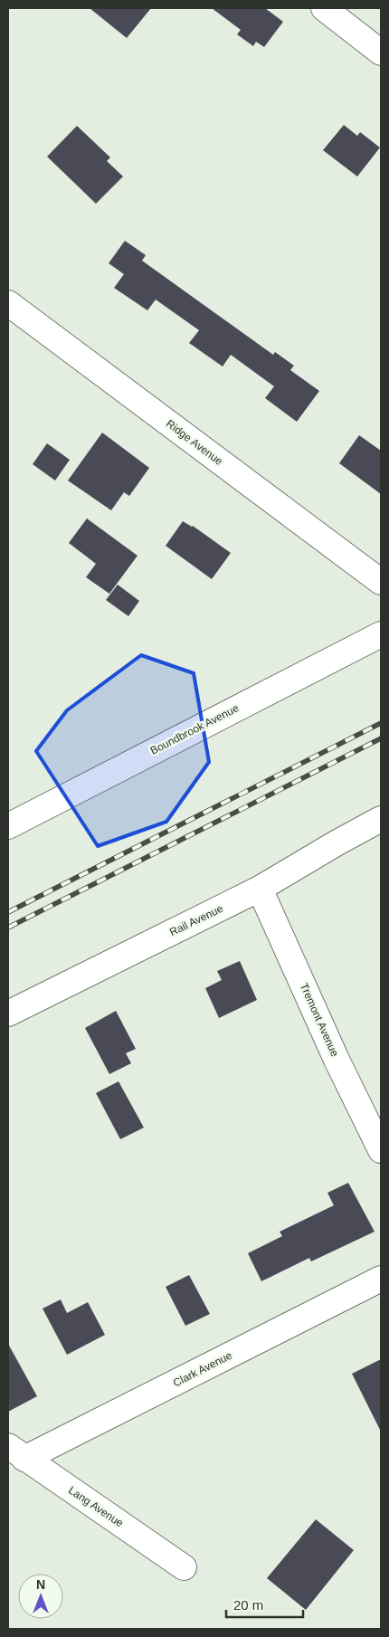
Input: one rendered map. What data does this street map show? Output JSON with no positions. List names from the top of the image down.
{
  "streets": {
    "street": [
      "Ridge Avenue",
      "Boundbrook Avenue",
      "Rail Avenue",
      "Tremont Avenue",
      "Clark Avenue",
      "Lang Avenue"
    ]
  },
  "crossings": [
    ["Rail Avenue", "Tremont Avenue"],
    ["Clark Avenue", "Lang Avenue"]
  ],
  "scale_bar": "20 m",
  "north": "top"
}
